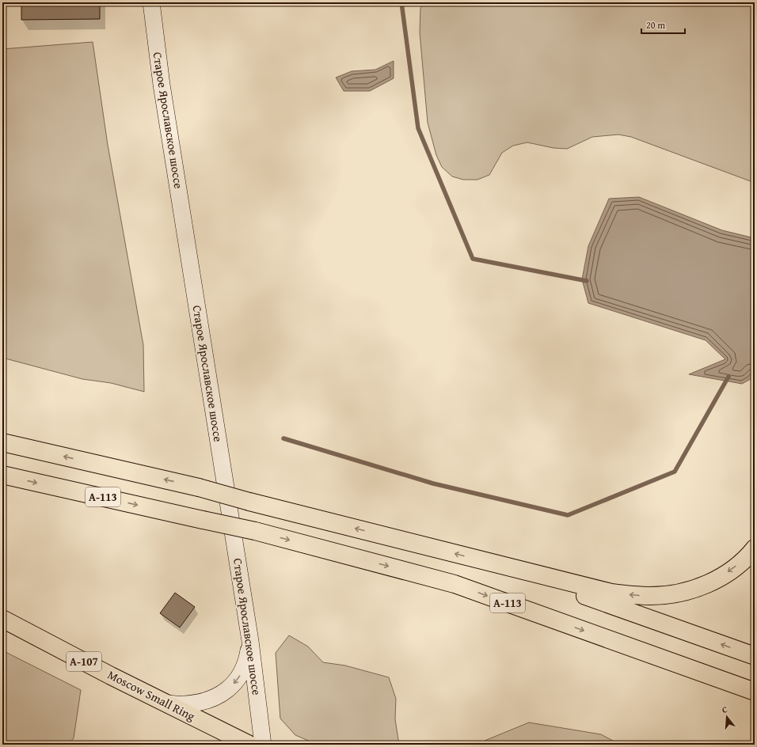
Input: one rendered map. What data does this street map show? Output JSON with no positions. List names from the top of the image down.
{
  "streets": {
    "highway": ["А-113", "А-107", "Moscow Small Ring"],
    "main road": ["Старое Ярославское шоссе"]
  },
  "scale_bar": "20 m",
  "north": "top"
}
